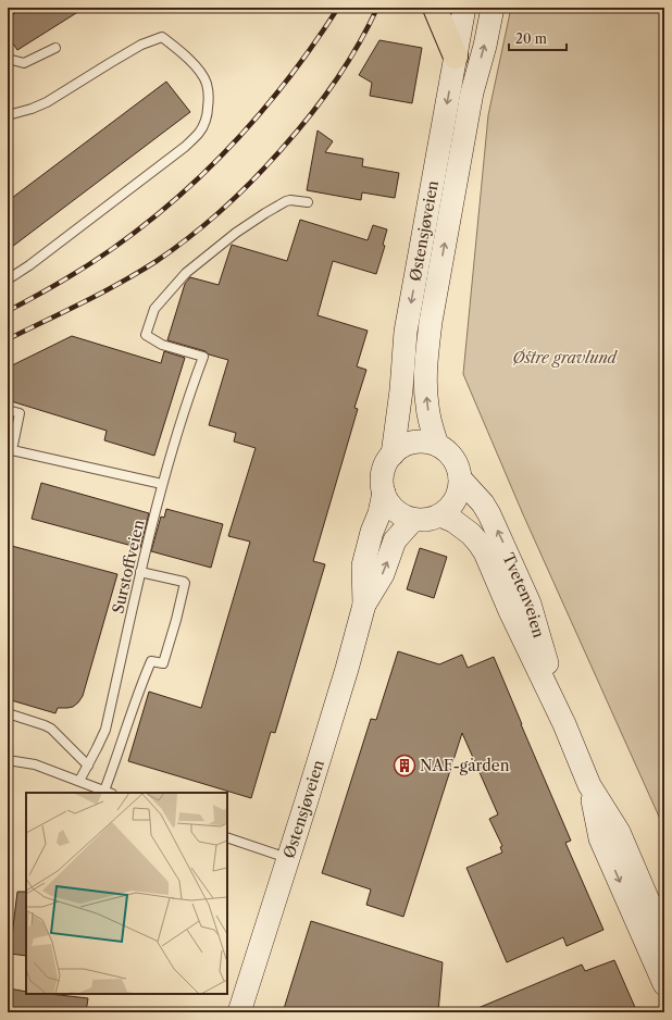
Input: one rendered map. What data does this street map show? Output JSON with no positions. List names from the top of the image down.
{
  "streets": {
    "main road": ["Østensjøveien", "Tvetenveien"],
    "lane": ["Surstoffveien"]
  },
  "crossings": [
    ["Østensjøveien", "Tvetenveien"]
  ],
  "parks": ["Østre gravlund"],
  "places": {
    "building": ["NAF-gården"]
  },
  "scale_bar": "20 m"
}
